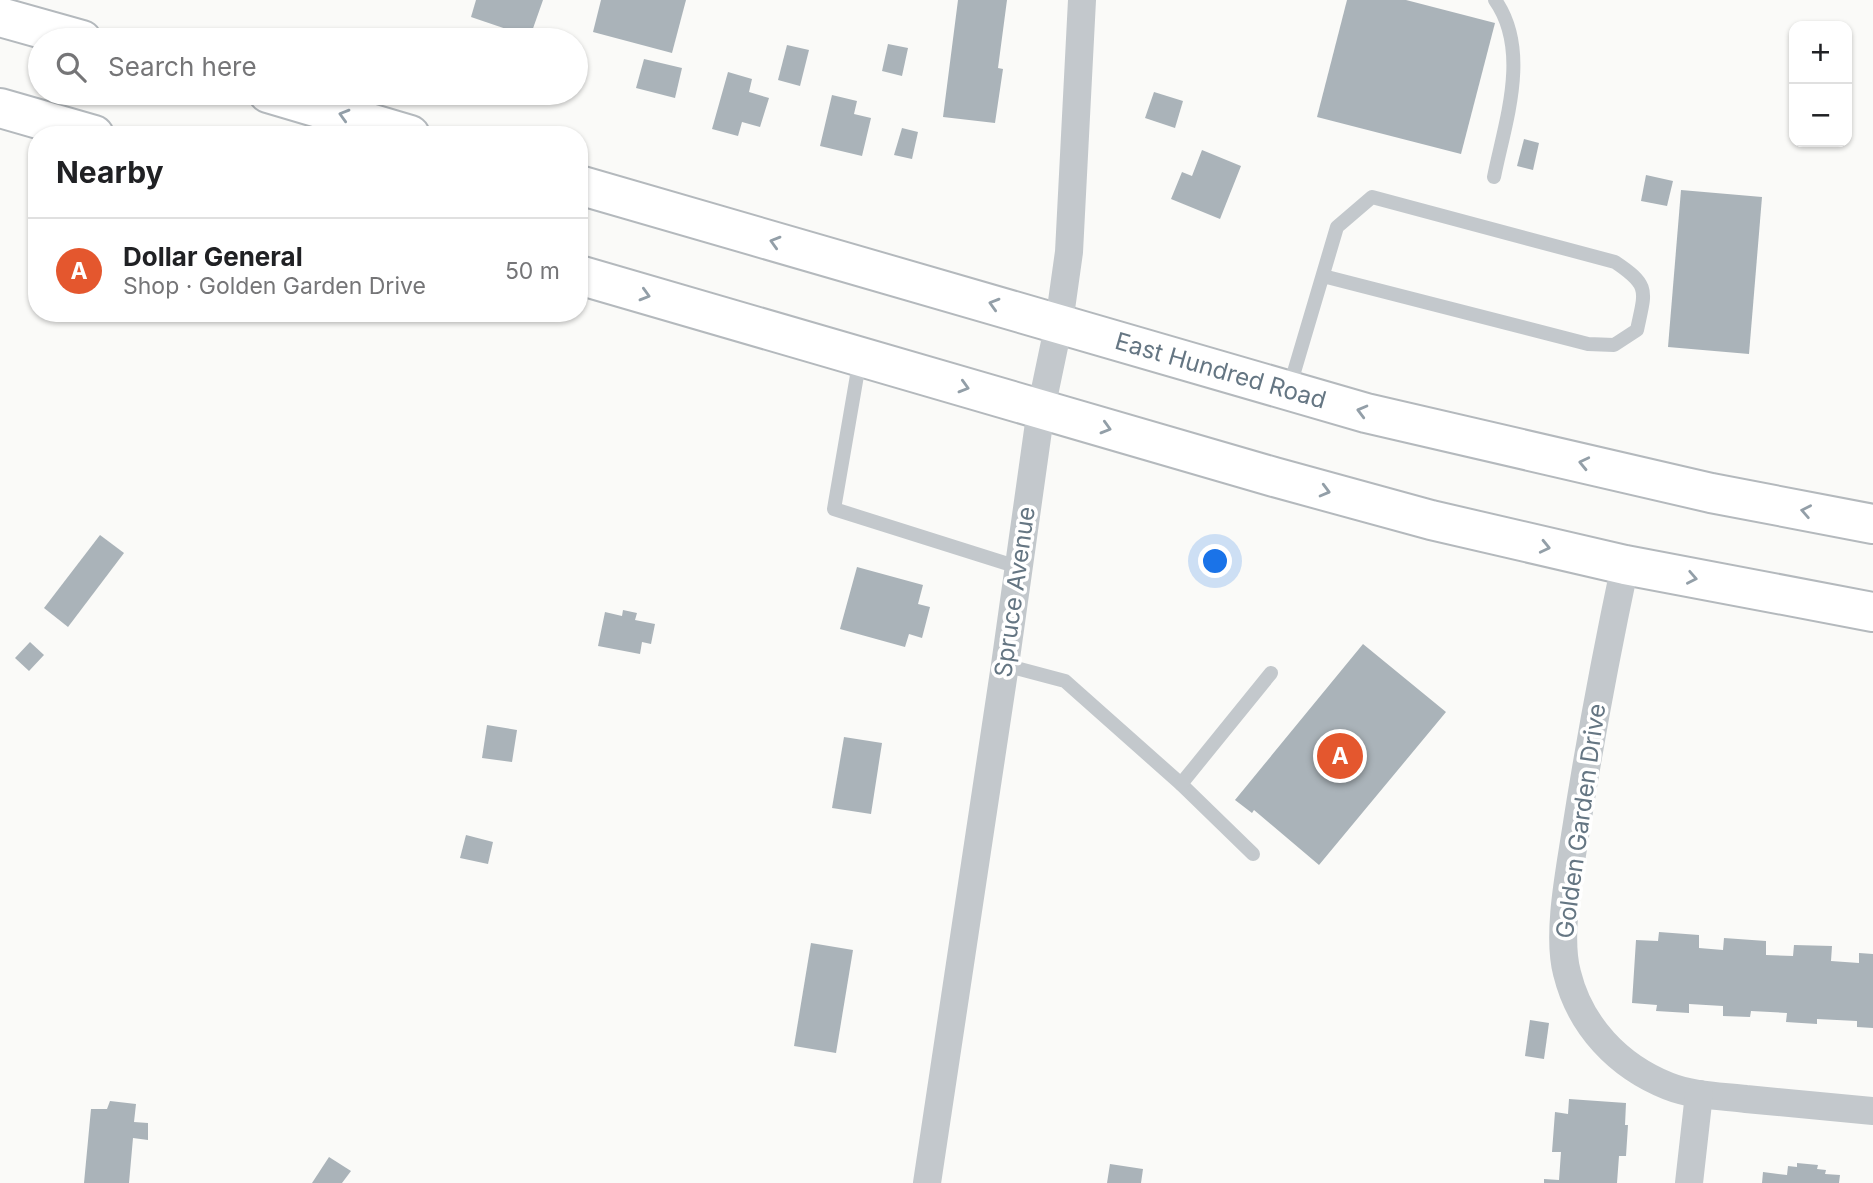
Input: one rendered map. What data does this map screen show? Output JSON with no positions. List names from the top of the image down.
{
  "streets": {
    "highway": ["East Hundred Road"],
    "street": ["Spruce Avenue", "Golden Garden Drive"]
  },
  "crossings": [
    ["East Hundred Road", "Spruce Avenue"]
  ],
  "page": {
    "map_buttons": ["+", "−"],
    "search": "Search here",
    "heading": "Nearby",
    "list": [
      {
        "mark": "A",
        "name": "Dollar General",
        "note": "Shop · Golden Garden Drive",
        "value": "50 m"
      }
    ],
    "pins": "A"
  }
}
